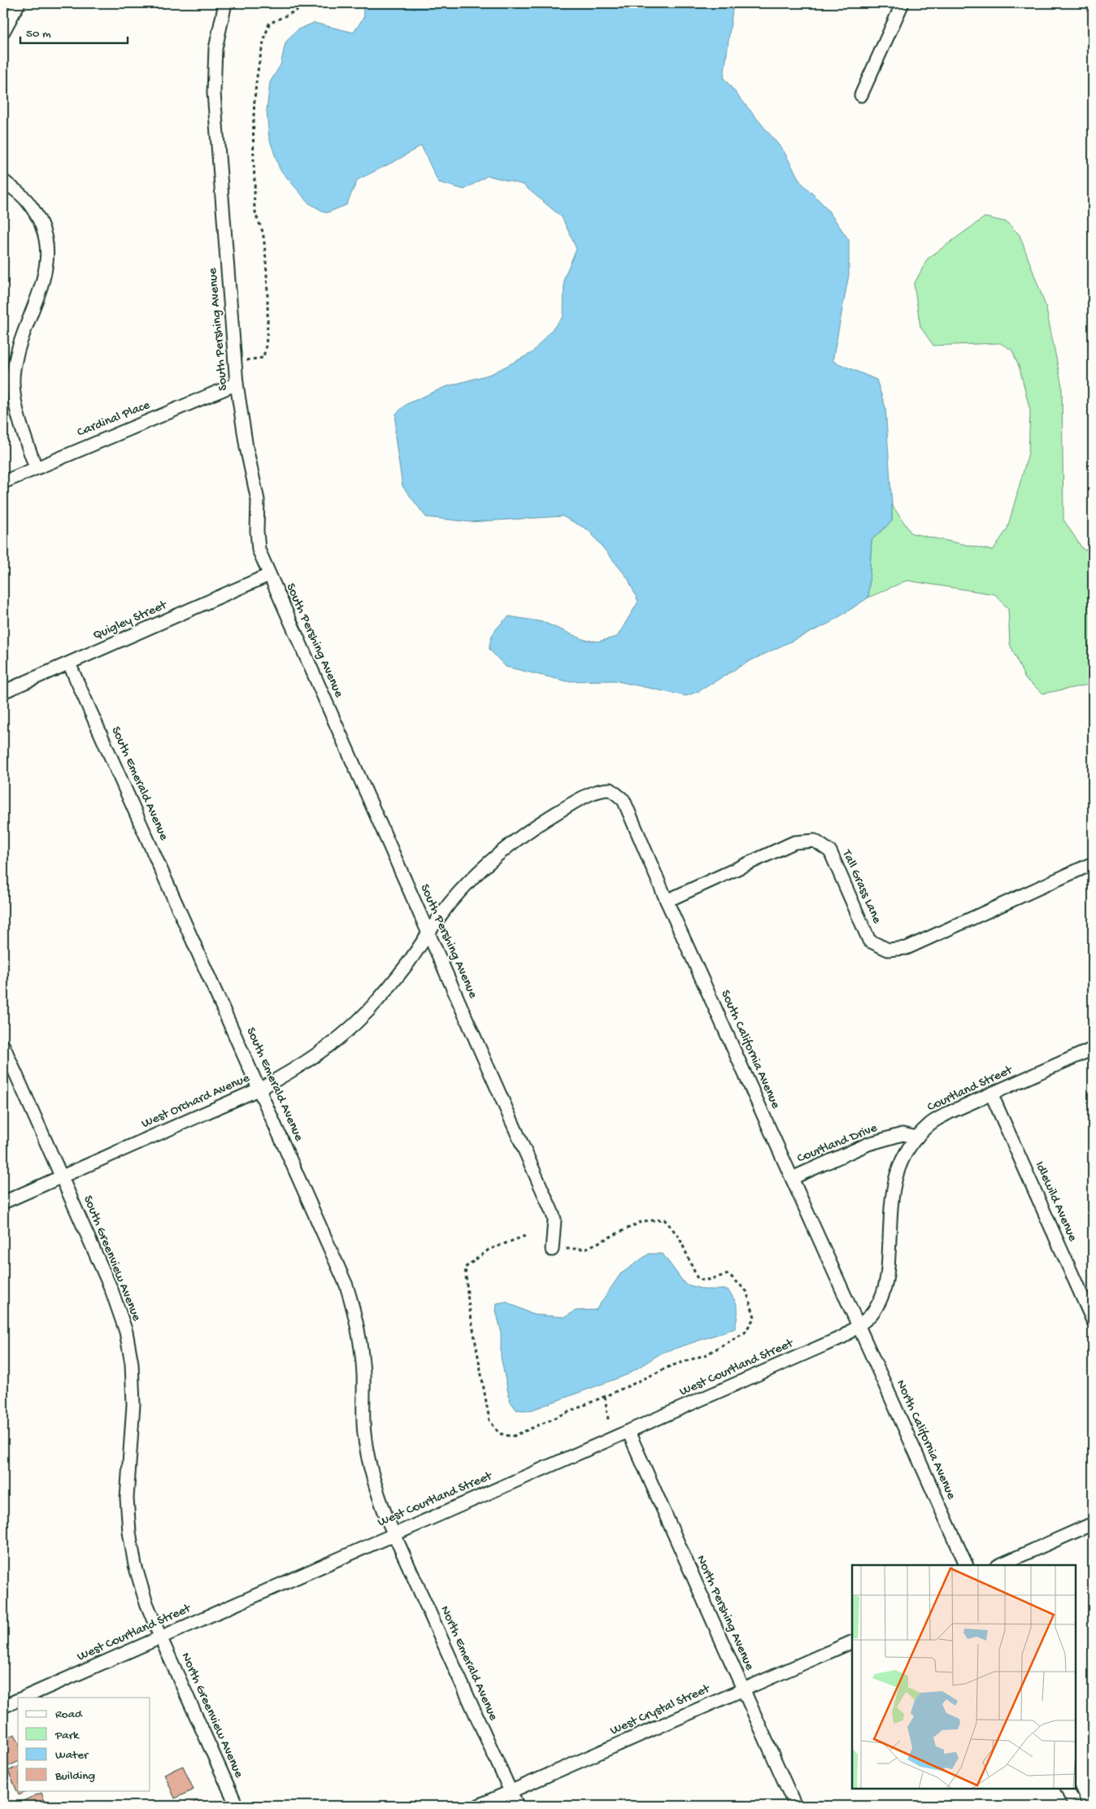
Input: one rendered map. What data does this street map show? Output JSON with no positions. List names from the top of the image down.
{
  "streets": {
    "street": [
      "South Pershing Avenue",
      "Cardinal Place",
      "Quigley Street",
      "South Emerald Avenue",
      "Tall Grass Lane",
      "South California Avenue",
      "Courtland Street",
      "West Orchard Avenue",
      "Courtland Drive",
      "Idlewild Avenue",
      "South Greenview Avenue",
      "West Courtland Street",
      "North California Avenue",
      "North Pershing Avenue",
      "North Emerald Avenue",
      "West Crystal Street",
      "North Greenview Avenue"
    ]
  },
  "crossings": [
    ["South Pershing Avenue", "Cardinal Place"],
    ["South Pershing Avenue", "Quigley Street"],
    ["South Pershing Avenue", "West Orchard Avenue"],
    ["Quigley Street", "South Emerald Avenue"],
    ["South Emerald Avenue", "West Orchard Avenue"],
    ["South Emerald Avenue", "West Courtland Street"],
    ["South Emerald Avenue", "North Emerald Avenue"],
    ["Tall Grass Lane", "South California Avenue"],
    ["South California Avenue", "Courtland Street"],
    ["South California Avenue", "West Orchard Avenue"],
    ["South California Avenue", "Courtland Drive"],
    ["South California Avenue", "West Courtland Street"],
    ["South California Avenue", "North California Avenue"],
    ["Courtland Street", "Courtland Drive"],
    ["Courtland Street", "Idlewild Avenue"],
    ["Courtland Street", "West Courtland Street"],
    ["Courtland Street", "North California Avenue"],
    ["West Orchard Avenue", "South Greenview Avenue"],
    ["South Greenview Avenue", "West Courtland Street"],
    ["South Greenview Avenue", "North Greenview Avenue"],
    ["West Courtland Street", "North California Avenue"],
    ["West Courtland Street", "North Pershing Avenue"],
    ["West Courtland Street", "North Emerald Avenue"],
    ["West Courtland Street", "North Greenview Avenue"],
    ["North Pershing Avenue", "West Crystal Street"],
    ["North Emerald Avenue", "West Crystal Street"]
  ],
  "legend": [
    "Road",
    "Park",
    "Water",
    "Building"
  ],
  "scale_bar": "50 m"
}
